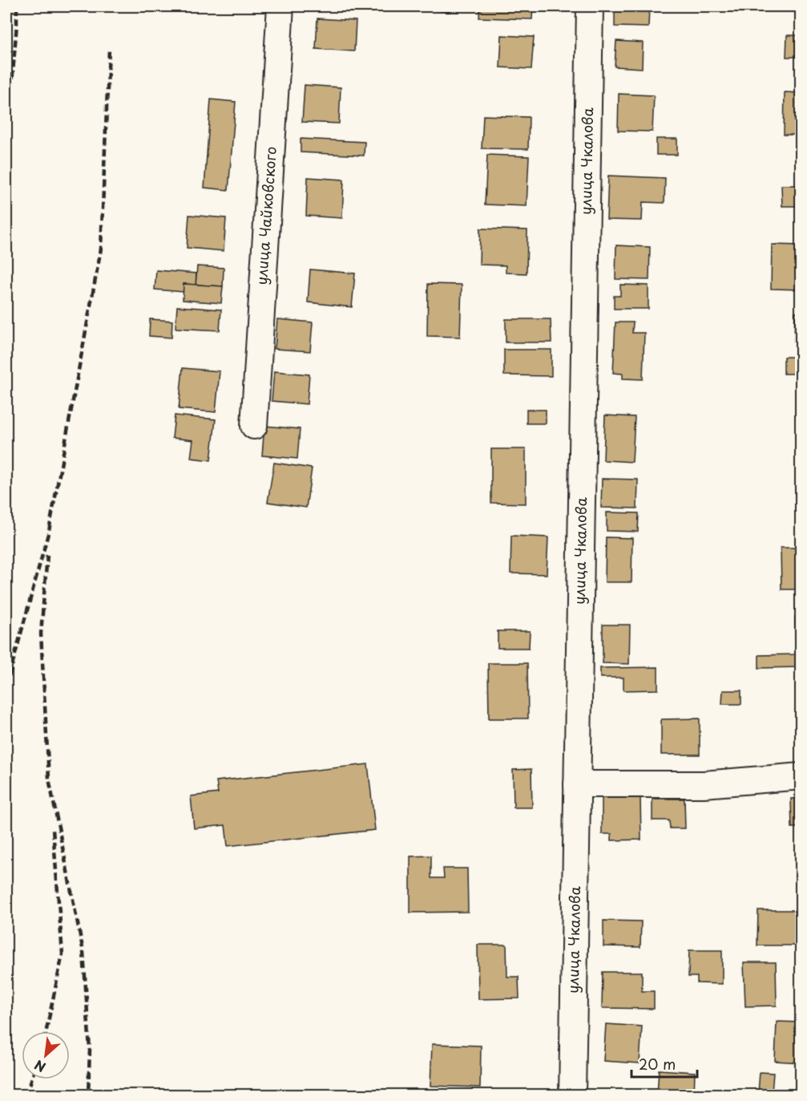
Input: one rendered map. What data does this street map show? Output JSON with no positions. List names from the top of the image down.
{
  "streets": {
    "street": ["улица Чкалова", "улица Чайковского"]
  },
  "scale_bar": "20 m",
  "north": "bottom left"
}
